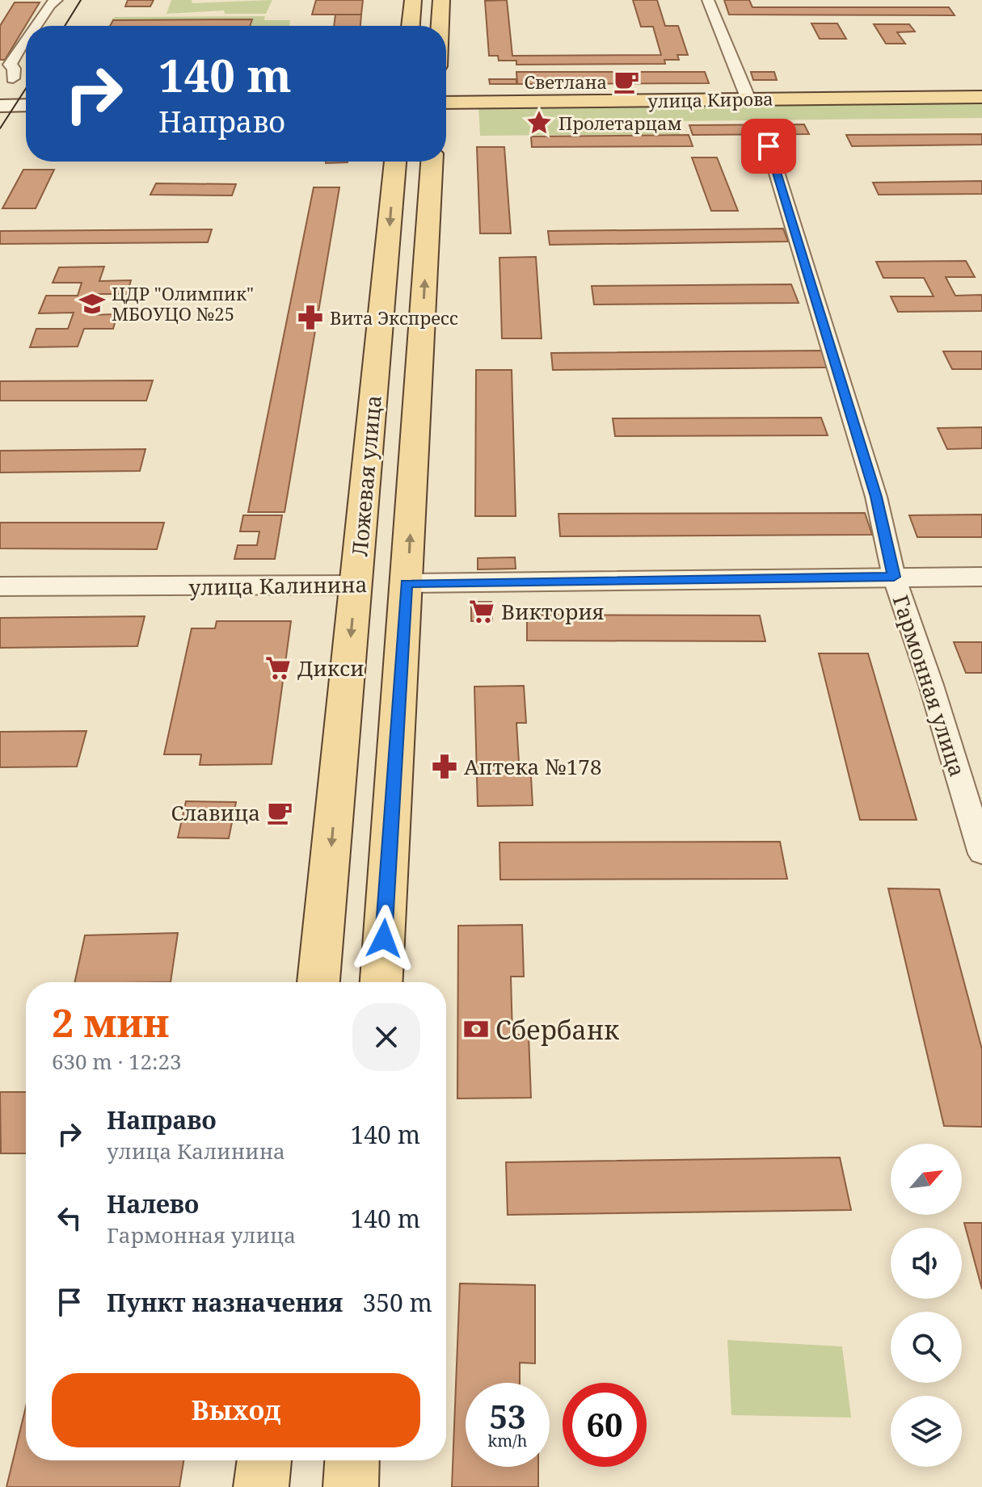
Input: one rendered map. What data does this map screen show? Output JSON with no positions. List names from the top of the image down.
{
  "streets": {
    "main road": ["улица Кирова", "Ложевая улица", "улица Калинина"],
    "street": ["Гармонная улица"]
  },
  "crossings": [
    ["Ложевая улица", "улица Калинина"],
    ["улица Калинина", "Гармонная улица"]
  ],
  "places": {
    "cafe": ["Светлана", "Славица"],
    "place": ["Пролетарцам"],
    "school or university": ["ЦДР \"Олимпик\" МБОУЦО №25"],
    "pharmacy": ["Вита Экспресс", "Аптека №178"],
    "supermarket": ["Виктория", "Дикси"],
    "bank": ["Сбербанк"]
  },
  "north": "top right",
  "page": {
    "turn": ["140 m", "Направо"],
    "heading": ["2 мин", "630 m · 12:23"],
    "list": [
      {
        "name": "Направо",
        "note": "улица Калинина",
        "value": "140 m"
      },
      {
        "name": "Налево",
        "note": "Гармонная улица",
        "value": "140 m"
      },
      {
        "name": "Пункт назначения",
        "value": "350 m"
      }
    ],
    "buttons": "Выход",
    "speed": "53 km/h",
    "limit": "60"
  }
}
